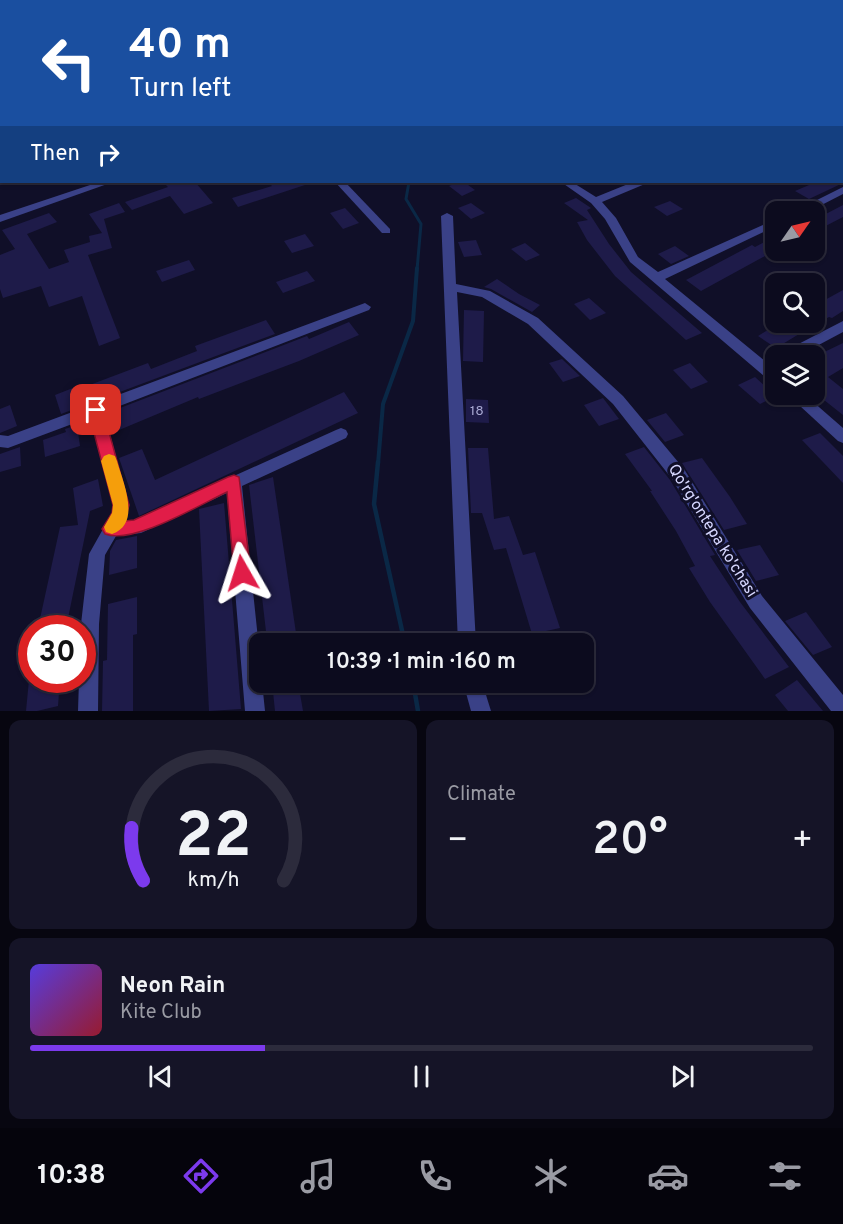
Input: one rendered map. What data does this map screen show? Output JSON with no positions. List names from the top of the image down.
{
  "streets": {
    "street": ["Qo'rg'ontepa ko'chasi"]
  },
  "house_numbers": ["18"],
  "north": "top right",
  "page": {
    "turn": ["40 m", "Turn left"],
    "then": "Then",
    "limit": "30",
    "trip": "10:39 · 1 min · 160 m",
    "tile": "Climate",
    "heat": ["−", "20°", "+"],
    "song": ["Neon Rain", "Kite Club"],
    "tabs": "10:38",
    "gauge": ["22", "km/h"]
  }
}
